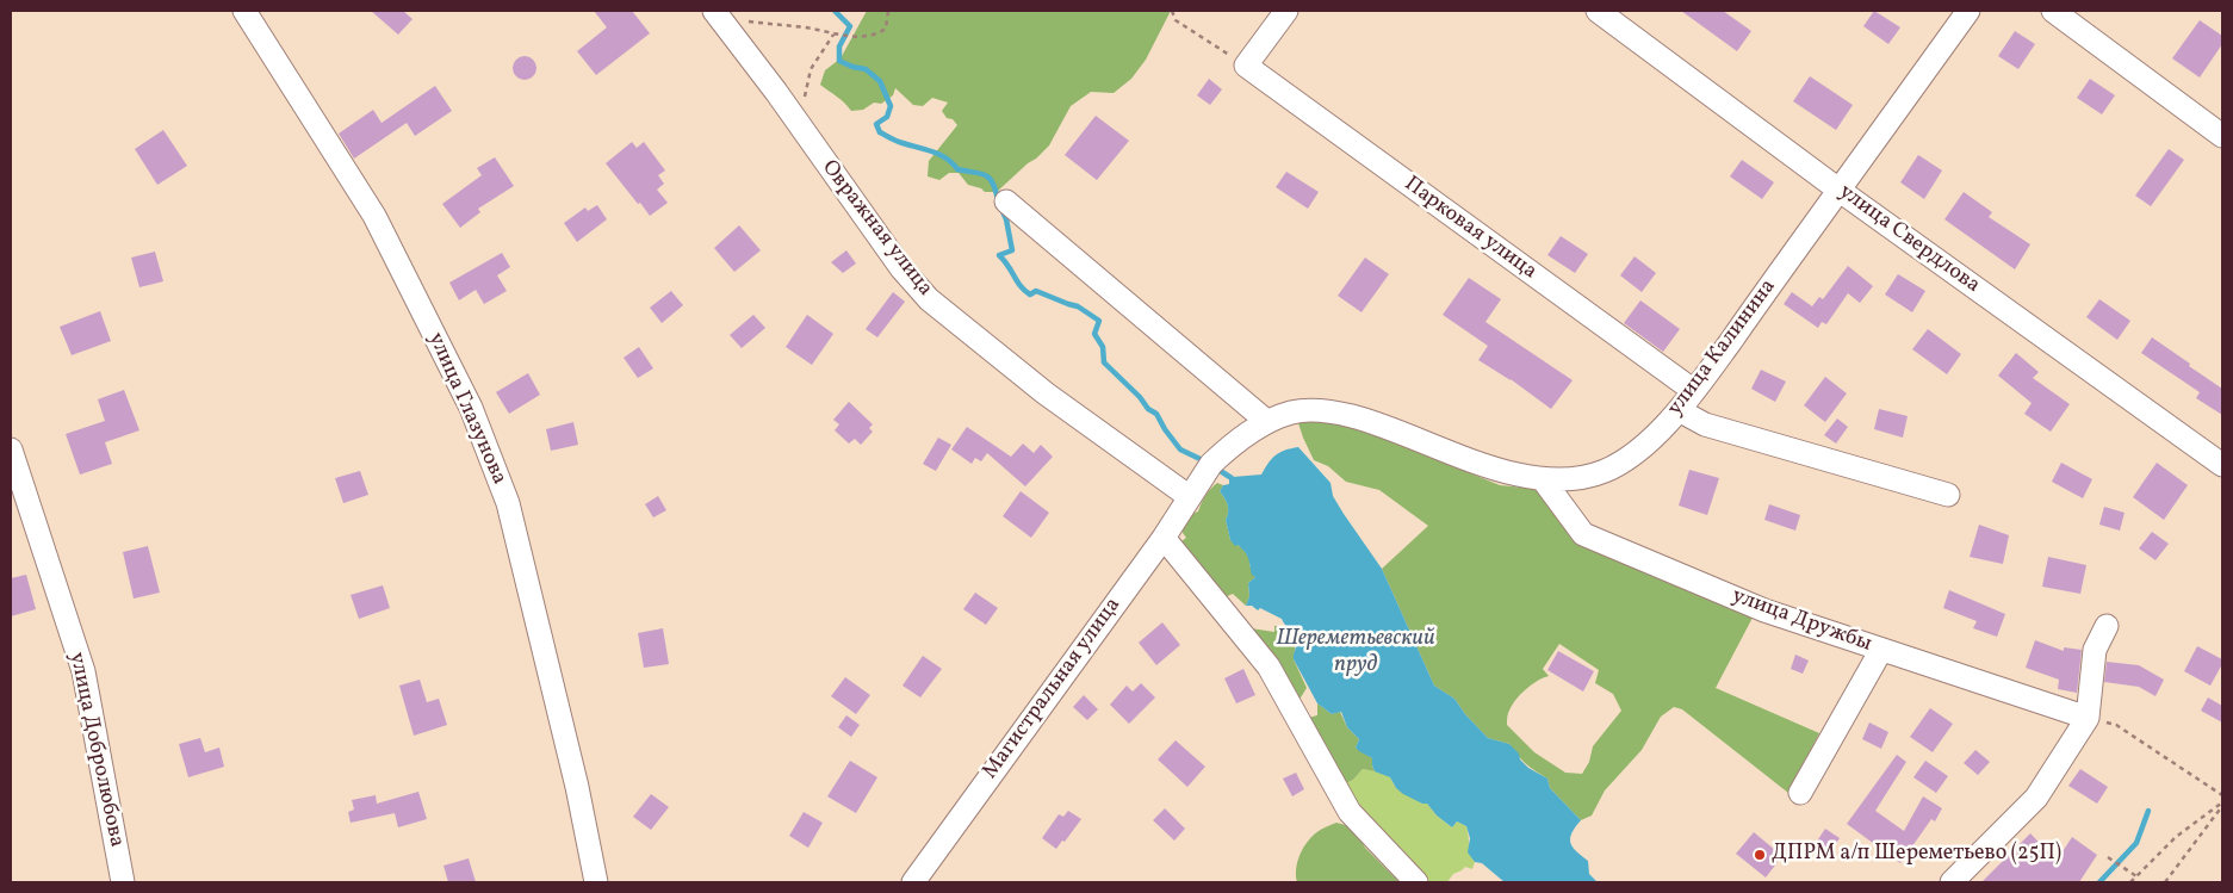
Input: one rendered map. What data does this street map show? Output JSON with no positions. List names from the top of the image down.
{
  "streets": {
    "street": [
      "Овражная улица",
      "Парковая улица",
      "улица Свердлова",
      "улица Калинина",
      "улица Глазунова",
      "улица Дружбы",
      "Магистральная улица",
      "улица Добролюбова"
    ]
  },
  "crossings": [
    ["Овражная улица", "улица Калинина"],
    ["Овражная улица", "Магистральная улица"],
    ["Парковая улица", "улица Калинина"],
    ["улица Свердлова", "улица Калинина"],
    ["улица Калинина", "улица Дружбы"],
    ["улица Калинина", "Магистральная улица"]
  ],
  "water": ["Шереметьевский пруд"],
  "places": ["ДПРМ а/п Шереметьево (25П)"]
}
